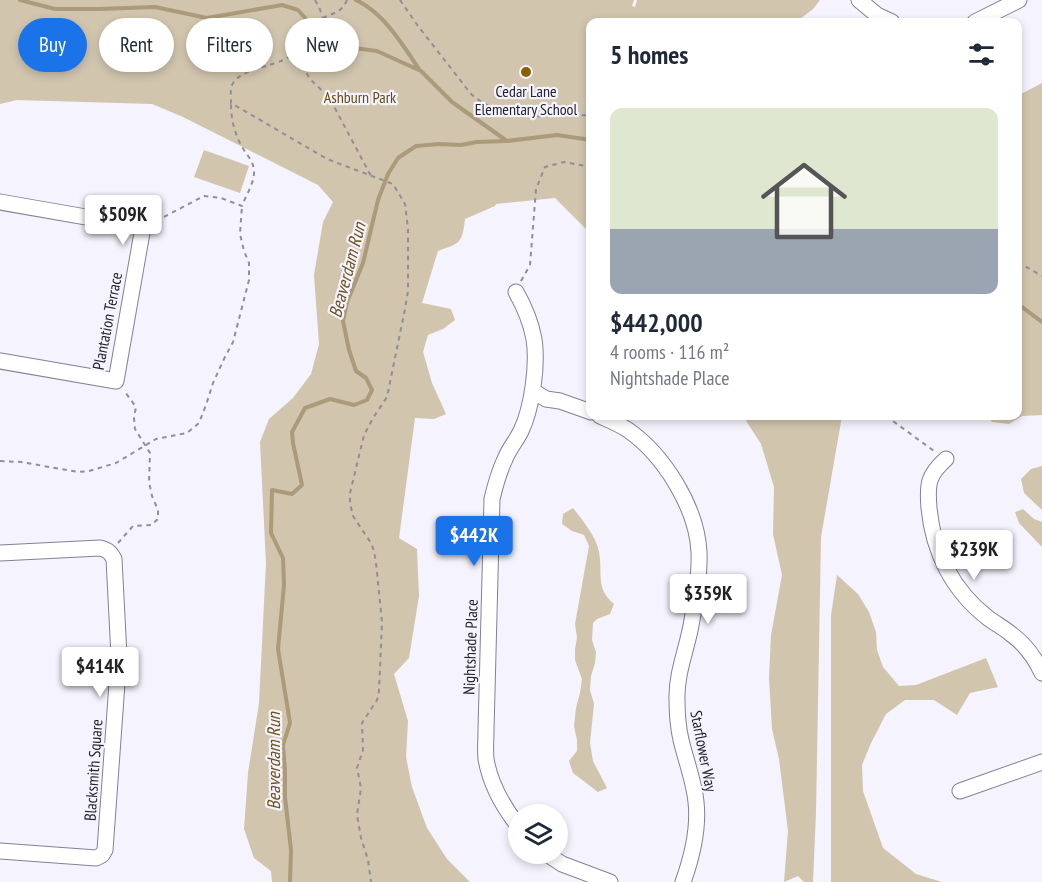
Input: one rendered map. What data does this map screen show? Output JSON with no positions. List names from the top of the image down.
{
  "streets": {
    "street": [
      "Plantation Terrace",
      "Nightshade Place",
      "Starflower Way",
      "Blacksmith Square"
    ]
  },
  "water": ["Beaverdam Run"],
  "parks": ["Ashburn Park"],
  "places": ["Cedar Lane Elementary School"],
  "page": {
    "chip": [
      "Buy",
      "Rent",
      "Filters",
      "New"
    ],
    "heading": "5 homes",
    "list": [
      {
        "name": "$442,000",
        "note": "4 rooms · 116 m² · Nightshade Place"
      }
    ],
    "price": [
      "$509K",
      "$442K",
      "$239K",
      "$359K",
      "$414K"
    ]
  }
}
